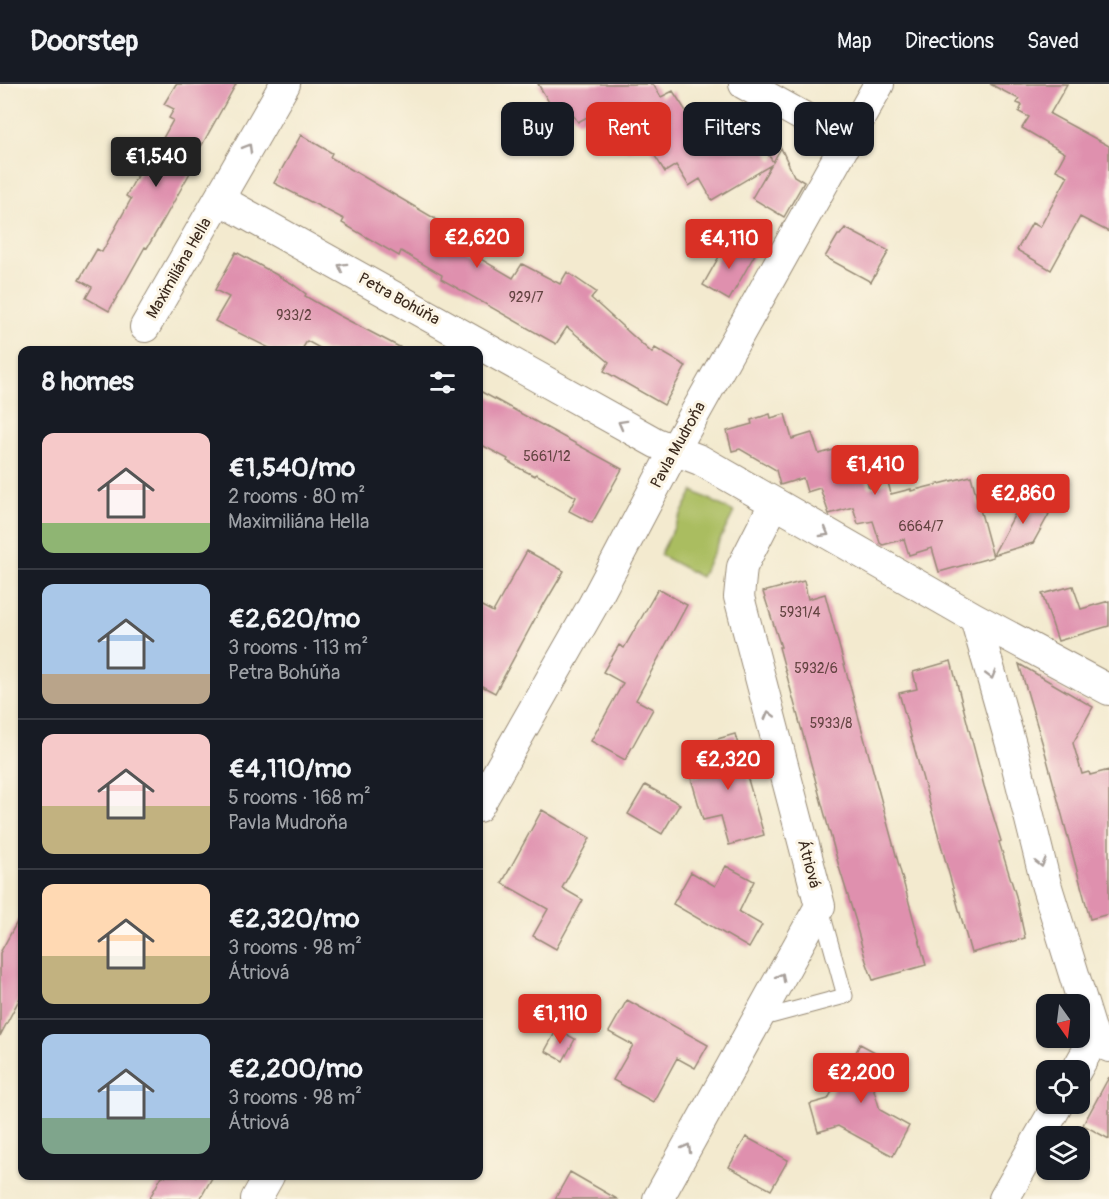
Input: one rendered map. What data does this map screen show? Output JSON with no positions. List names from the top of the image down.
{
  "streets": {
    "street": [
      "Maximiliána Hella",
      "Petra Bohúňa",
      "Pavla Mudroňa",
      "Átriová"
    ]
  },
  "crossings": [
    ["Maximiliána Hella", "Petra Bohúňa"],
    ["Petra Bohúňa", "Pavla Mudroňa"]
  ],
  "one_way": ["Maximiliána Hella", "Petra Bohúňa", "Átriová"],
  "house_numbers": [
    "929/7",
    "933/2",
    "5661/12",
    "6664/7",
    "5931/4",
    "5932/6",
    "5933/8"
  ],
  "north": "bottom",
  "page": {
    "header": "Doorstep",
    "nav": ["Map", "Directions", "Saved"],
    "chip": [
      "Buy",
      "Rent",
      "Filters",
      "New"
    ],
    "price": [
      "€1,540",
      "€2,620",
      "€4,110",
      "€1,410",
      "€2,860",
      "€2,320",
      "€1,110",
      "€2,200"
    ],
    "heading": "8 homes",
    "list": [
      {
        "name": "€1,540/mo",
        "note": "2 rooms · 80 m² · Maximiliána Hella"
      },
      {
        "name": "€2,620/mo",
        "note": "3 rooms · 113 m² · Petra Bohúňa"
      },
      {
        "name": "€4,110/mo",
        "note": "5 rooms · 168 m² · Pavla Mudroňa"
      },
      {
        "name": "€2,320/mo",
        "note": "3 rooms · 98 m² · Átriová"
      },
      {
        "name": "€2,200/mo",
        "note": "3 rooms · 98 m² · Átriová"
      }
    ]
  }
}
